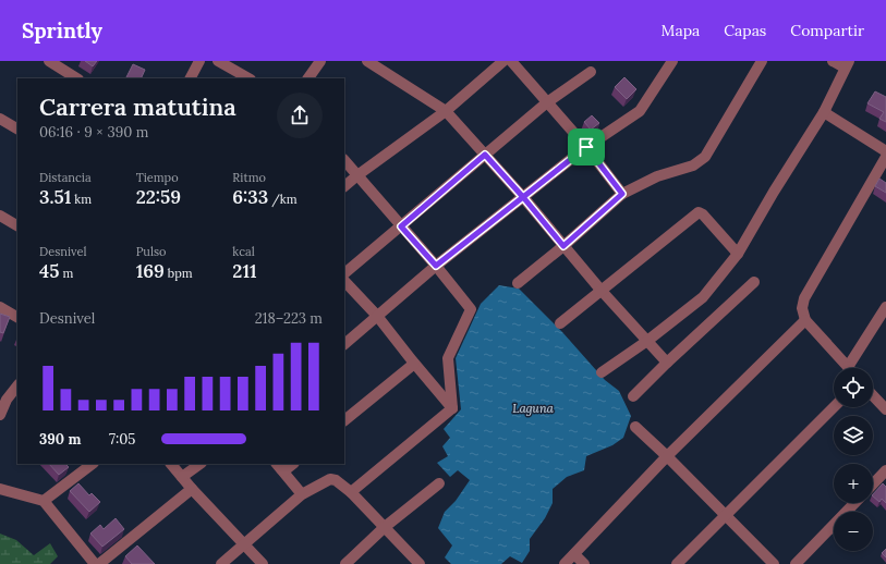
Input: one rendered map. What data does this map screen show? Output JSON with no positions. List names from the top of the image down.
{
  "water": ["Laguna"],
  "page": {
    "header": "Sprintly",
    "nav": ["Mapa", "Capas", "Compartir"],
    "heading": ["Carrera matutina", "06:16 · 9 × 390 m"],
    "stats": [
      ["Distancia", "3.51 km"],
      ["Tiempo", "22:59"],
      ["Ritmo", "6:33 /km"],
      ["Desnivel", "45 m"],
      ["Pulso", "169 bpm"],
      ["kcal", "211"]
    ],
    "chart": ["Desnivel", "218–223 m"],
    "map_buttons": ["+", "−"],
    "list": [
      {
        "name": "390 m",
        "note": "7:05"
      }
    ]
  }
}
